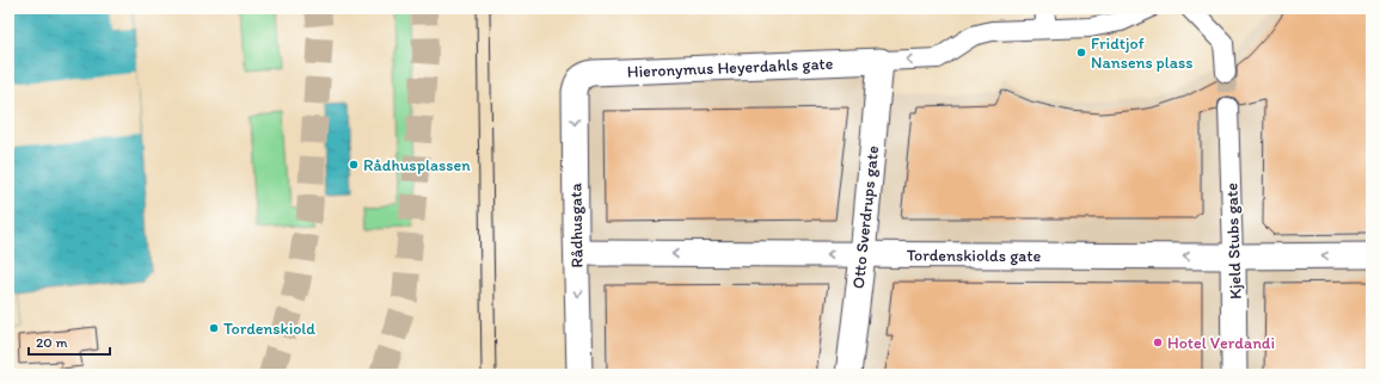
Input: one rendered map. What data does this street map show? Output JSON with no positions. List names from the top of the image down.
{
  "streets": {
    "street": [
      "Hieronymus Heyerdahls gate",
      "Otto Sverdrups gate",
      "Rådhusgata",
      "Kjeld Stubs gate",
      "Tordenskiolds gate"
    ]
  },
  "crossings": [
    ["Hieronymus Heyerdahls gate", "Otto Sverdrups gate"],
    ["Hieronymus Heyerdahls gate", "Rådhusgata"],
    ["Otto Sverdrups gate", "Tordenskiolds gate"],
    ["Rådhusgata", "Tordenskiolds gate"],
    ["Kjeld Stubs gate", "Tordenskiolds gate"]
  ],
  "one_way": ["Rådhusgata", "Tordenskiolds gate"],
  "places": [
    "Fridtjof Nansens plass",
    "Rådhusplassen",
    "Tordenskiold",
    "Hotel Verdandi"
  ],
  "scale_bar": "20 m"
}
